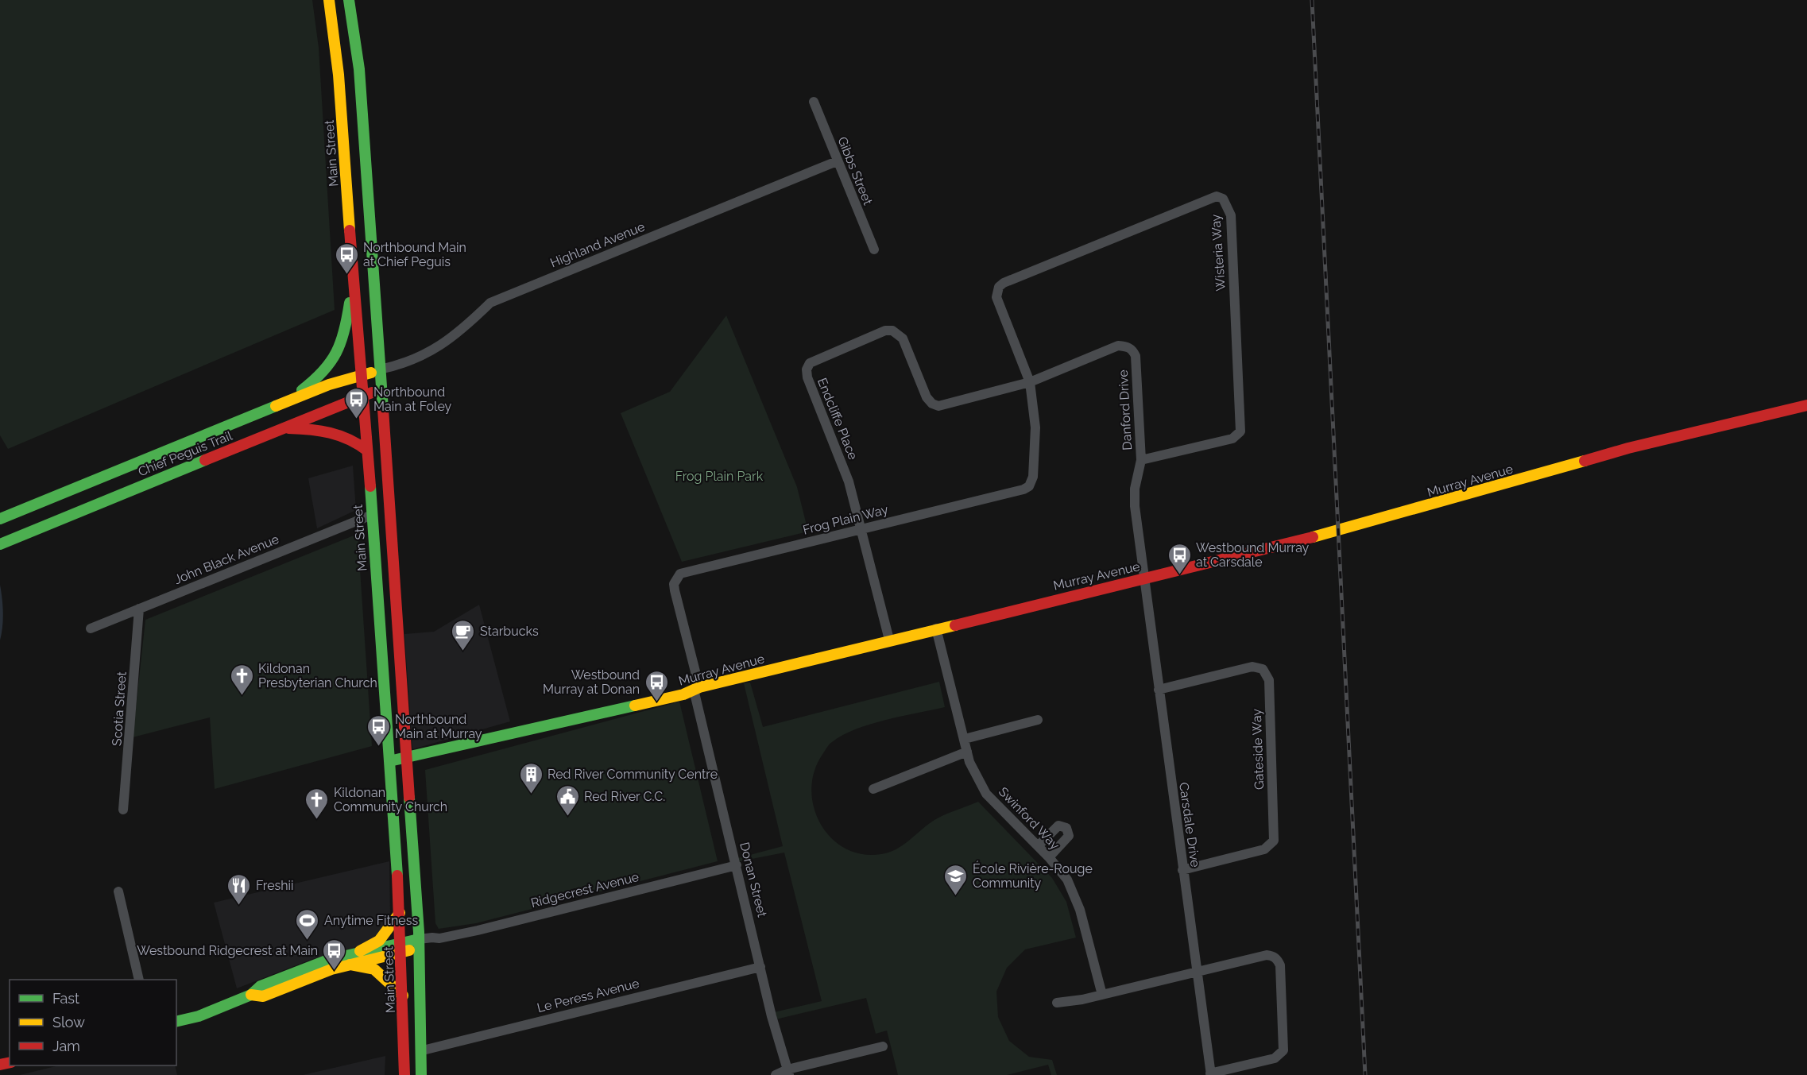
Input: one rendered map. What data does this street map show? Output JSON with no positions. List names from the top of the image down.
{
  "streets": {
    "main road": [
      "Main Street",
      "Chief Peguis Trail",
      "Murray Avenue",
      "Ridgecrest Avenue"
    ],
    "street": [
      "Gibbs Street",
      "Highland Avenue",
      "Wisteria Way",
      "Danford Drive",
      "Endcliffe Place",
      "Frog Plain Way",
      "John Black Avenue",
      "Scotia Street",
      "Gateside Way",
      "Swinford Way",
      "Carsdale Drive",
      "Donan Street",
      "Le Peress Avenue"
    ]
  },
  "crossings": [
    ["Main Street", "Chief Peguis Trail"],
    ["Main Street", "Murray Avenue"],
    ["Main Street", "John Black Avenue"],
    ["Main Street", "Ridgecrest Avenue"],
    ["Gibbs Street", "Highland Avenue"],
    ["Highland Avenue", "Chief Peguis Trail"],
    ["Wisteria Way", "Danford Drive"],
    ["Wisteria Way", "Endcliffe Place"],
    ["Wisteria Way", "Frog Plain Way"],
    ["Danford Drive", "Endcliffe Place"],
    ["Danford Drive", "Murray Avenue"],
    ["Danford Drive", "Frog Plain Way"],
    ["Danford Drive", "Carsdale Drive"],
    ["Endcliffe Place", "Murray Avenue"],
    ["Endcliffe Place", "Frog Plain Way"],
    ["Murray Avenue", "Frog Plain Way"],
    ["Murray Avenue", "Swinford Way"],
    ["Murray Avenue", "Carsdale Drive"],
    ["Murray Avenue", "Donan Street"],
    ["Frog Plain Way", "Donan Street"],
    ["John Black Avenue", "Scotia Street"],
    ["Gateside Way", "Carsdale Drive"],
    ["Donan Street", "Ridgecrest Avenue"],
    ["Donan Street", "Le Peress Avenue"]
  ],
  "parks": ["Frog Plain Park"],
  "places": {
    "bus stop": [
      "Northbound Main at Chief Peguis",
      "Northbound Main at Foley",
      "Westbound Murray at Carsdale",
      "Westbound Murray at Donan",
      "Northbound Main at Murray",
      "Westbound Ridgecrest at Main"
    ],
    "cafe": ["Starbucks"],
    "church": ["Kildonan Presbyterian Church", "Kildonan Community Church"],
    "building": ["Red River Community Centre"],
    "public building": ["Red River C.C."],
    "school or university": ["École Rivière-Rouge Community"],
    "restaurant": ["Freshii"],
    "sports": ["Anytime Fitness"]
  },
  "legend": ["Fast", "Slow", "Jam"]
}
